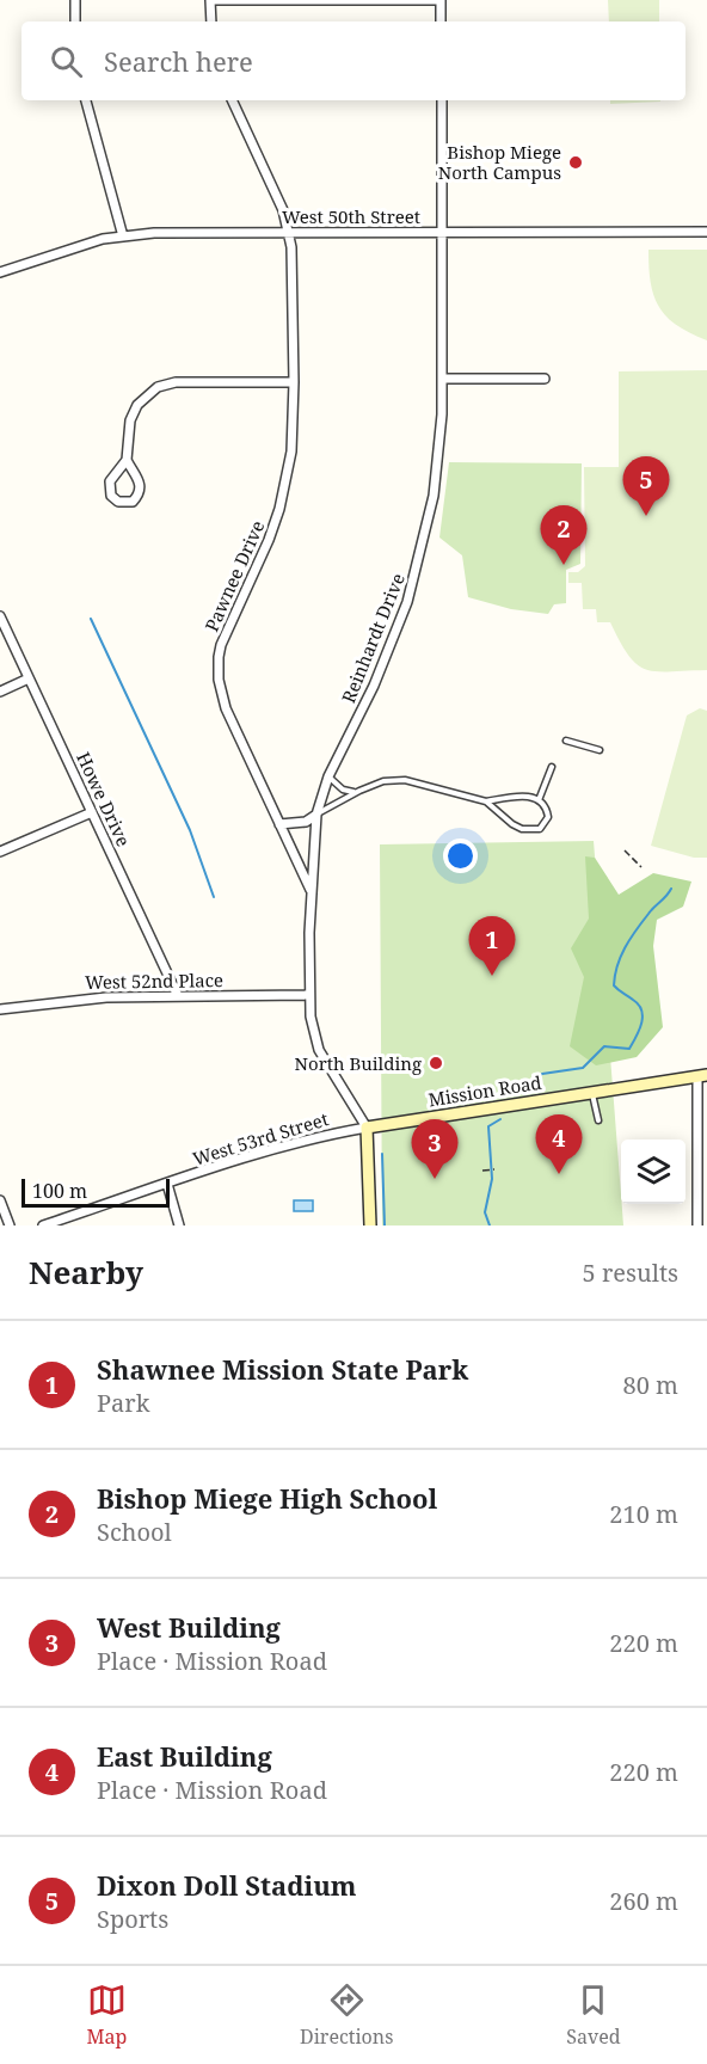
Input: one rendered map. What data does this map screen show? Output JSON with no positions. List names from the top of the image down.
{
  "streets": {
    "main road": ["Mission Road"],
    "street": [
      "West 50th Street",
      "Pawnee Drive",
      "Reinhardt Drive",
      "Howe Drive",
      "West 52nd Place",
      "West 53rd Street"
    ]
  },
  "crossings": [
    ["West 50th Street", "Pawnee Drive"],
    ["West 50th Street", "Reinhardt Drive"],
    ["Pawnee Drive", "Reinhardt Drive"],
    ["Reinhardt Drive", "West 52nd Place"],
    ["Reinhardt Drive", "Mission Road"],
    ["Reinhardt Drive", "West 53rd Street"],
    ["Howe Drive", "West 52nd Place"],
    ["Mission Road", "West 53rd Street"]
  ],
  "places": ["Bishop Miege North Campus", "North Building"],
  "scale_bar": "100 m",
  "page": {
    "search": "Search here",
    "pins": [
      "5",
      "2",
      "1",
      "4",
      "3"
    ],
    "scale": "100 m",
    "heading": ["Nearby", "5 results"],
    "list": [
      {
        "mark": "1",
        "name": "Shawnee Mission State Park",
        "note": "Park",
        "value": "80 m"
      },
      {
        "mark": "2",
        "name": "Bishop Miege High School",
        "note": "School",
        "value": "210 m"
      },
      {
        "mark": "3",
        "name": "West Building",
        "note": "Place · Mission Road",
        "value": "220 m"
      },
      {
        "mark": "4",
        "name": "East Building",
        "note": "Place · Mission Road",
        "value": "220 m"
      },
      {
        "mark": "5",
        "name": "Dixon Doll Stadium",
        "note": "Sports",
        "value": "260 m"
      }
    ],
    "nav": ["Map", "Directions", "Saved"]
  }
}
